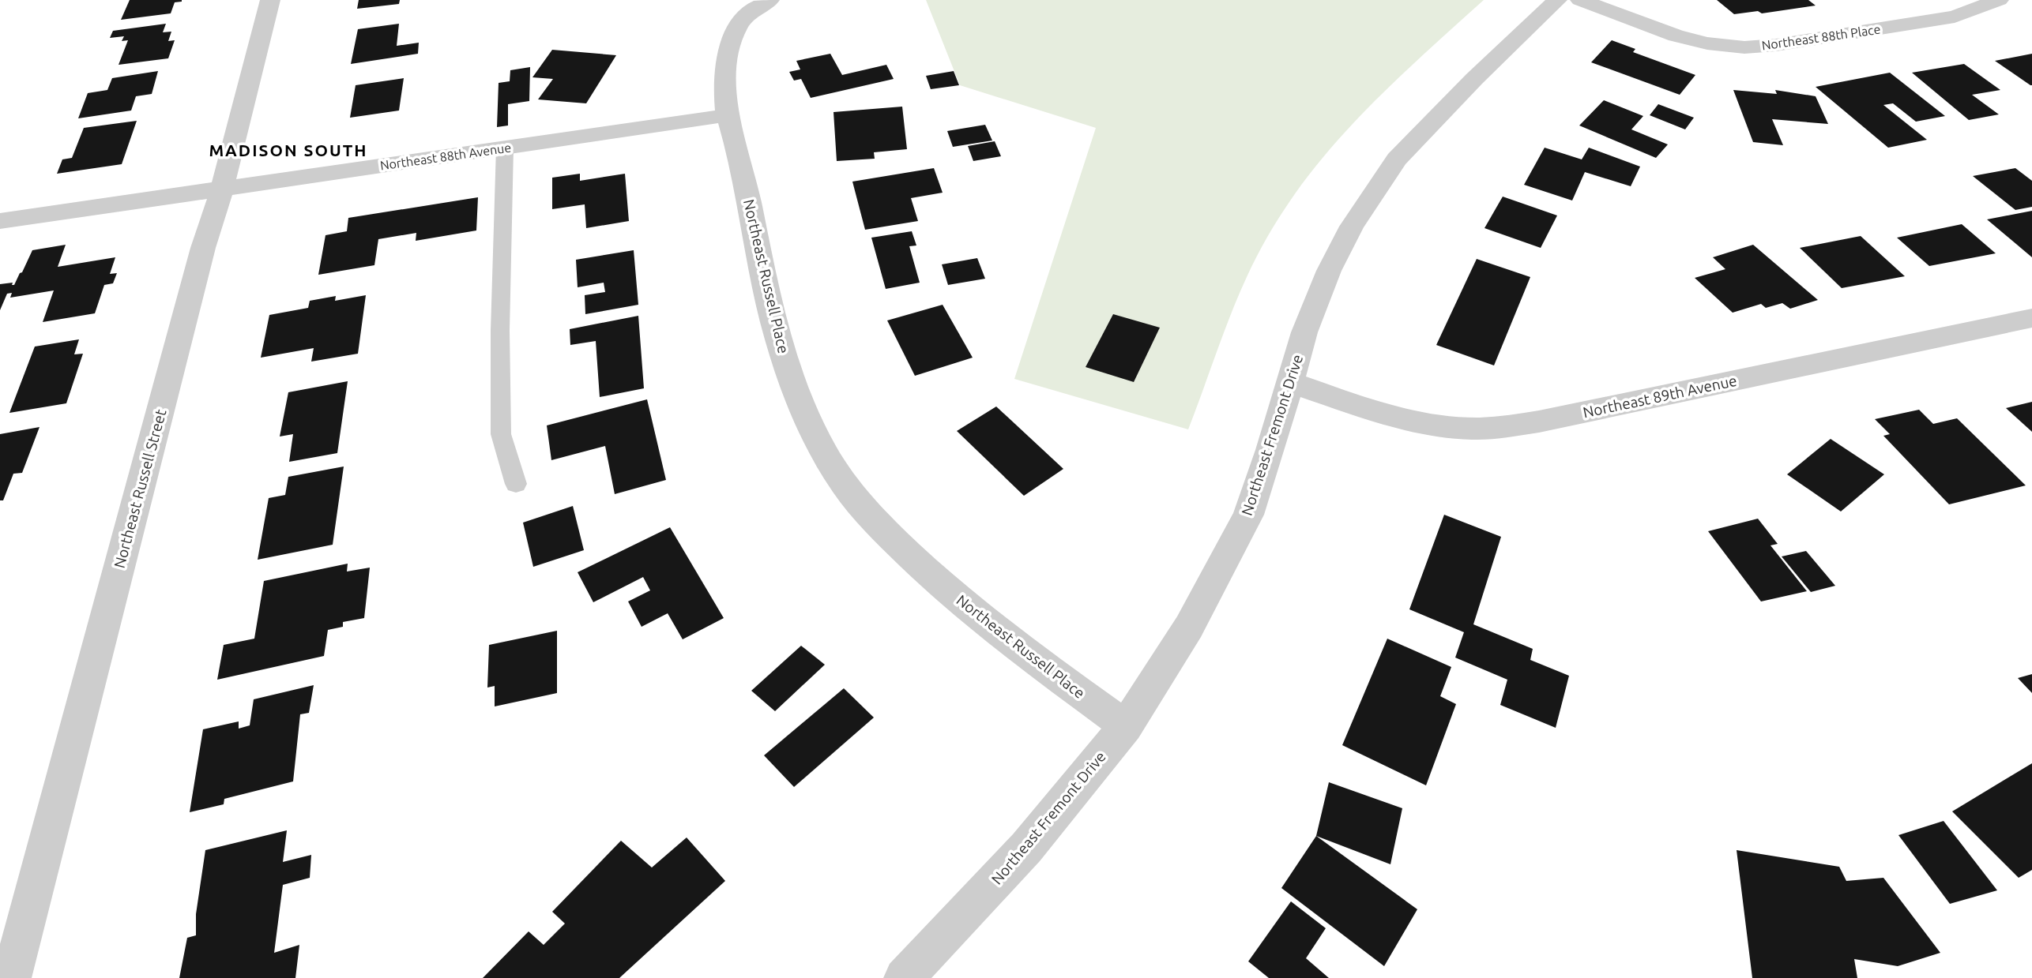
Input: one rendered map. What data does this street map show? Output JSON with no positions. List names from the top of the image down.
{
  "streets": {
    "street": [
      "Northeast 88th Place",
      "Northeast 88th Avenue",
      "Northeast Russell Place",
      "Northeast 89th Avenue",
      "Northeast Fremont Drive",
      "Northeast Russell Street"
    ]
  },
  "crossings": [
    ["Northeast 88th Avenue", "Northeast Russell Place"],
    ["Northeast 88th Avenue", "Northeast Russell Street"],
    ["Northeast Russell Place", "Northeast Fremont Drive"],
    ["Northeast 89th Avenue", "Northeast Fremont Drive"]
  ],
  "districts": ["MADISON SOUTH"]
}
